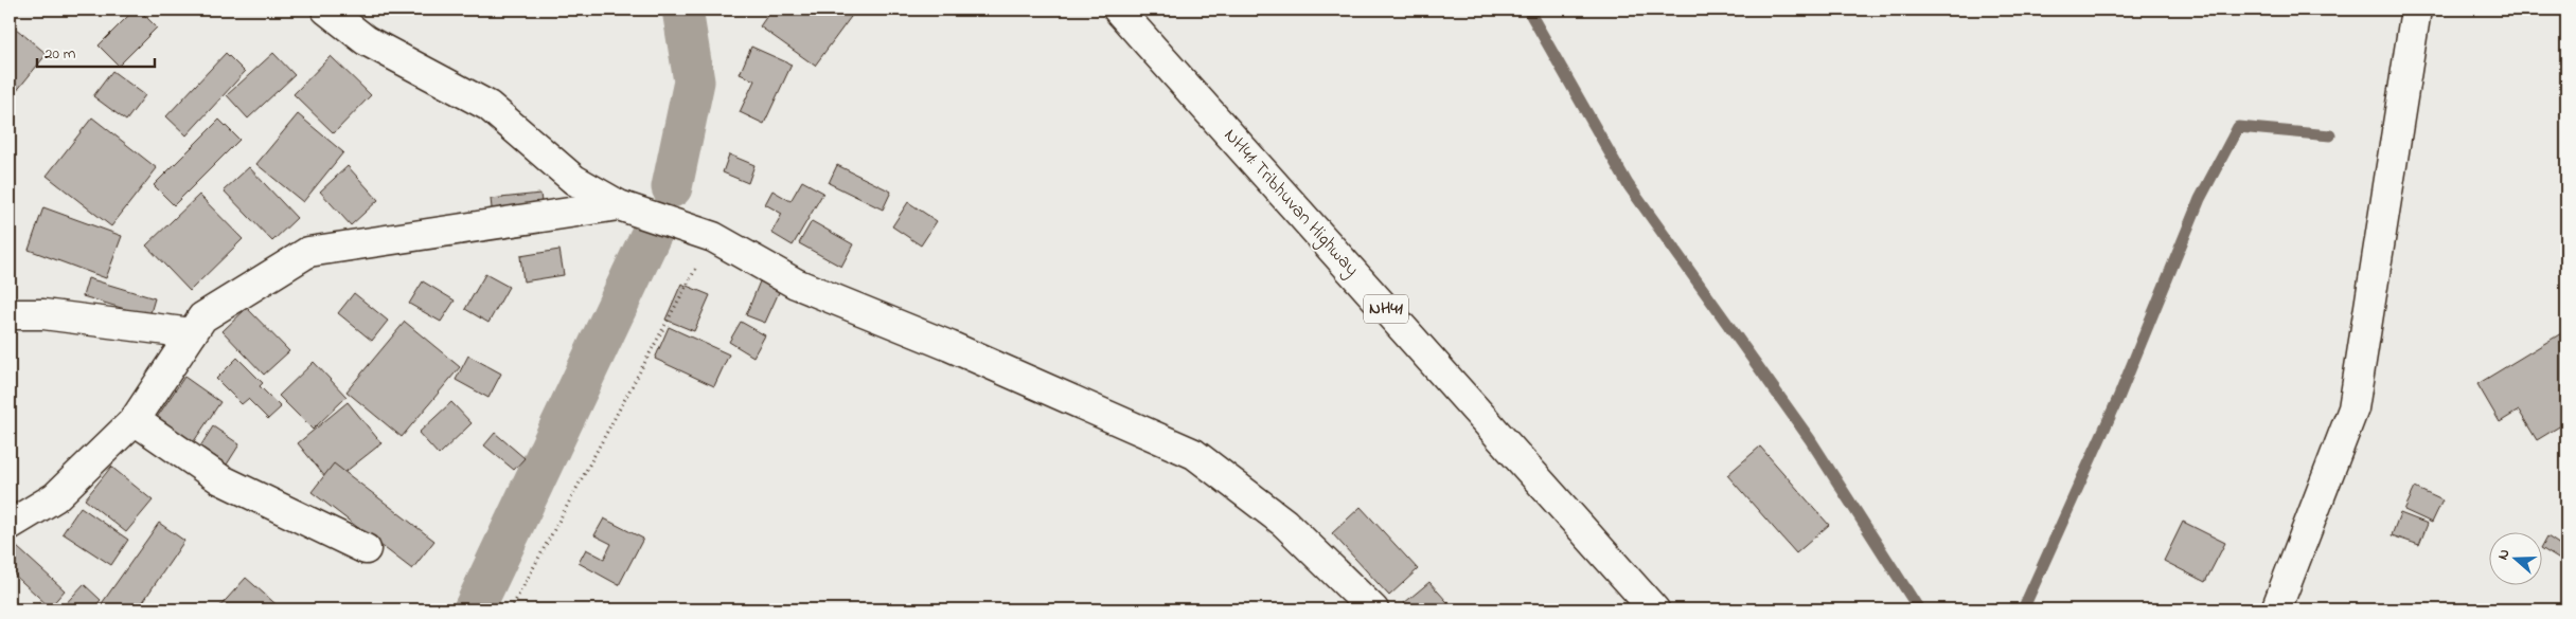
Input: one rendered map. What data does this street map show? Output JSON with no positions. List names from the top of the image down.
{
  "streets": {
    "main road": ["NH41: Tribhuvan Highway", "NH41"]
  },
  "scale_bar": "20 m",
  "north": "left"
}
